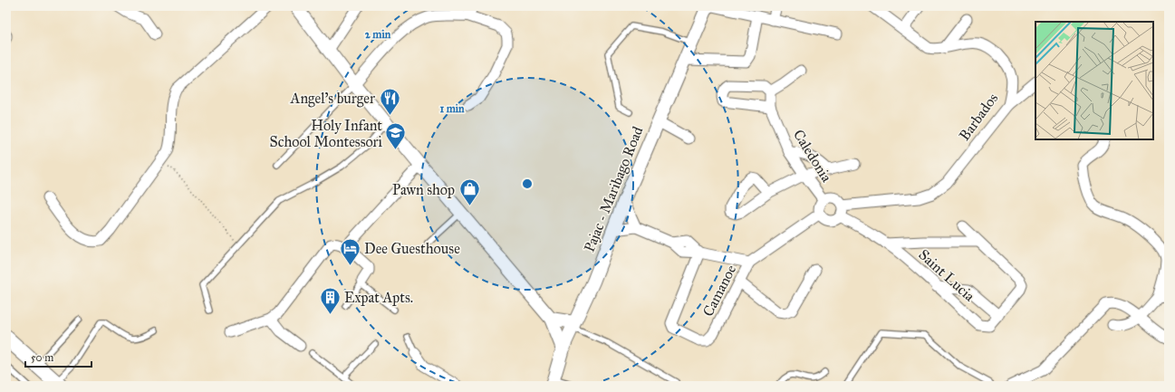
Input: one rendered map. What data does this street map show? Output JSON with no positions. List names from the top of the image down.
{
  "streets": {
    "street": [
      "Barbados",
      "Caledonia",
      "Pajac - Maribago Road",
      "Saint Lucia",
      "Camanoe"
    ]
  },
  "crossings": [
    ["Barbados", "Caledonia"],
    ["Barbados", "Saint Lucia"],
    ["Caledonia", "Saint Lucia"]
  ],
  "places": {
    "restaurant": ["Angel's burger"],
    "school or university": ["Holy Infant School Montessori"],
    "shop": ["Pawn shop"],
    "hotel": ["Dee Guesthouse"],
    "building": ["Expat Apts."]
  },
  "scale_bar": "50 m",
  "rings": ["2 min", "1 min"]
}
